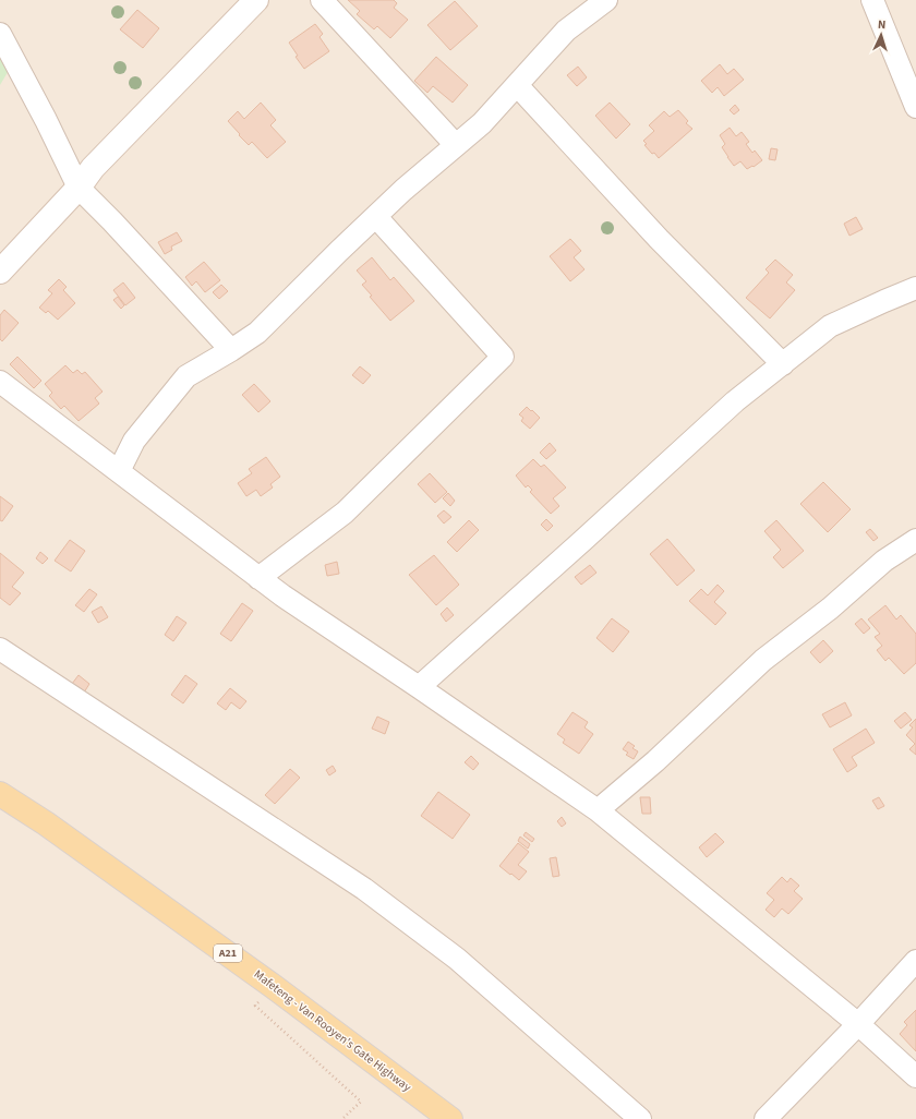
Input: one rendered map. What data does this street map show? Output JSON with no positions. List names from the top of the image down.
{
  "streets": {
    "main road": ["A21", "Mafeteng - Van Rooyen's Gate Highway"]
  },
  "north": "top"
}
